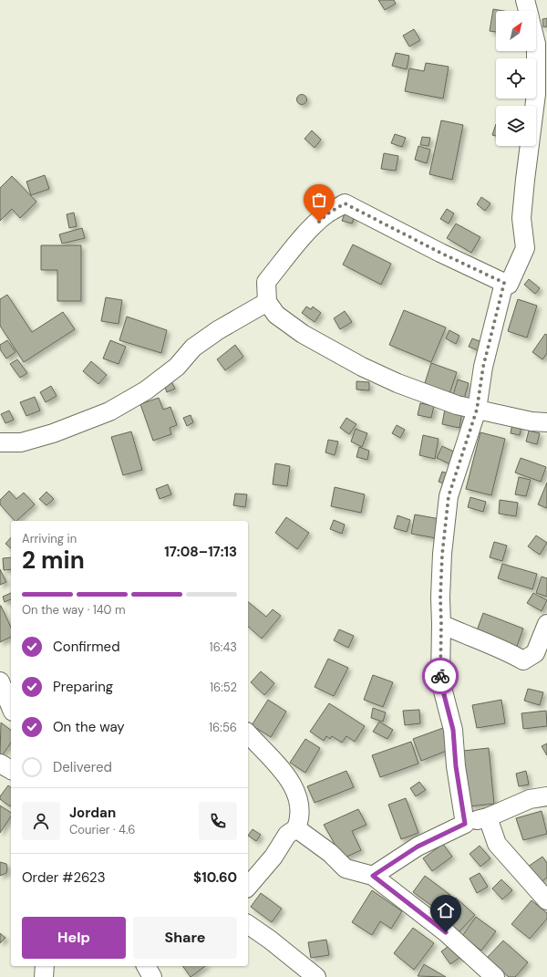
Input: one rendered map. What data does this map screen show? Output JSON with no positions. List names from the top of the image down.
{
  "north": "top right",
  "page": {
    "heading": ["2 min", "Arriving in", "17:08–17:13"],
    "panel": [
      "Jordan",
      "Courier · 4.6",
      "Order #2623",
      "$10.60"
    ],
    "bar": "On the way · 140 m",
    "list": [
      ["Confirmed", "16:43"],
      ["Preparing", "16:52"],
      ["On the way", "16:56"],
      "Delivered"
    ],
    "buttons": ["Help", "Share"]
  }
}
